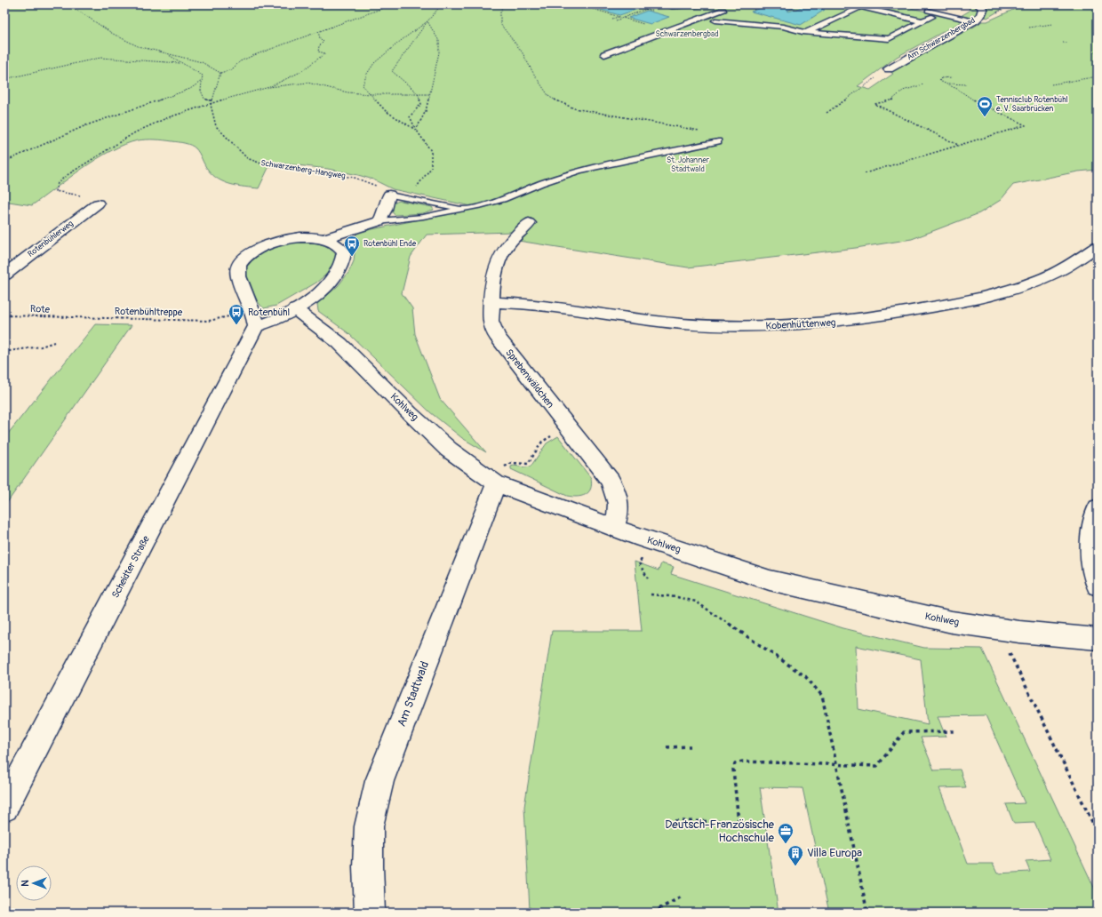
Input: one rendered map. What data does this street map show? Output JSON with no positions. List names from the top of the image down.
{
  "streets": {
    "street": [
      "Am Schwarzenbergbad",
      "Rotenbühlerweg",
      "Kobenhüttenweg",
      "Sprebenwäldchen",
      "Kohlweg",
      "Scheidter Straße",
      "Am Stadtwald"
    ],
    "path": ["Schwarzenberg-Hangweg", "Rote", "Rotenbühltreppe"]
  },
  "crossings": [
    ["Rote", "Rotenbühltreppe"],
    ["Kobenhüttenweg", "Sprebenwäldchen"],
    ["Sprebenwäldchen", "Kohlweg"],
    ["Kohlweg", "Am Stadtwald"]
  ],
  "parks": ["Schwarzenbergbad", "St. Johanner Stadtwald"],
  "places": {
    "sports": ["Tennisclub Rotenbühl e. V. Saarbrücken"],
    "bus stop": ["Rotenbühl Ende", "Rotenbühl"],
    "office": ["Deutsch-Französische Hochschule"],
    "building": ["Villa Europa"]
  },
  "north": "left"
}
